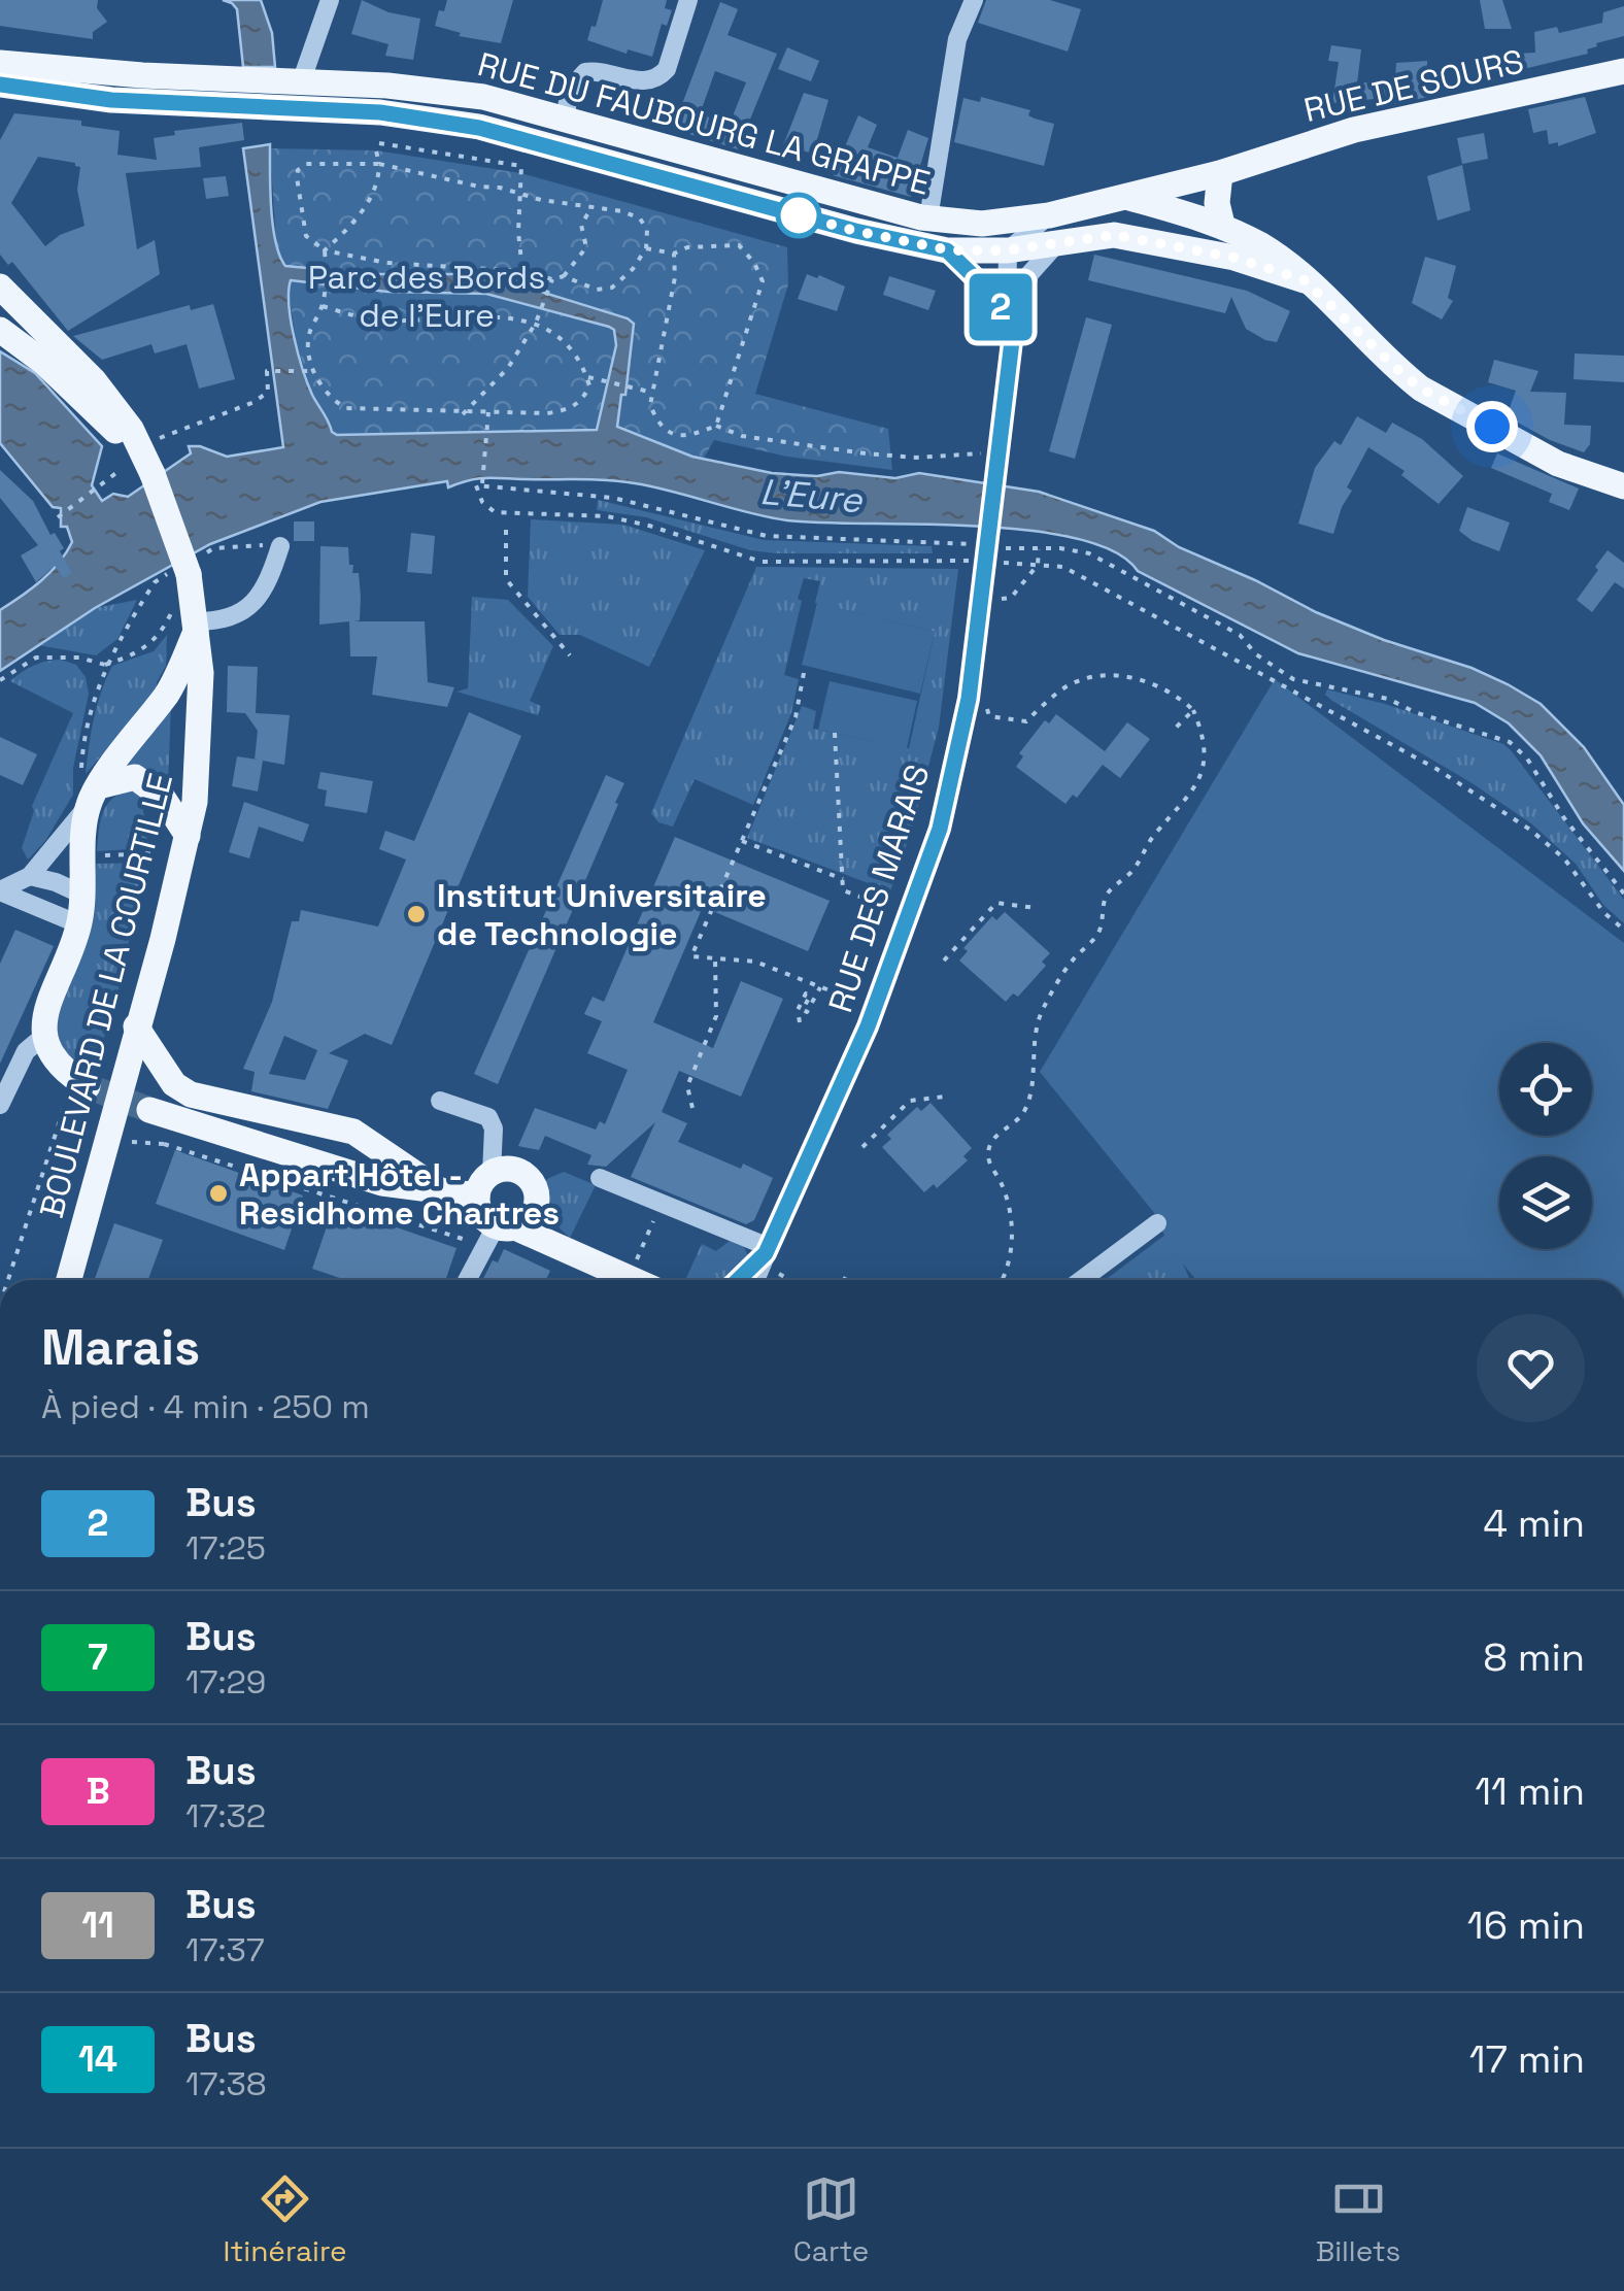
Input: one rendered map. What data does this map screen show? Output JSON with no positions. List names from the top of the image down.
{
  "streets": {
    "main road": ["RUE DE SOURS", "RUE DU FAUBOURG LA GRAPPE", "BOULEVARD DE LA COURTILLE"],
    "street": ["RUE DES MARAIS"]
  },
  "crossings": [
    ["RUE DE SOURS", "RUE DU FAUBOURG LA GRAPPE"],
    ["RUE DU FAUBOURG LA GRAPPE", "RUE DES MARAIS"]
  ],
  "water": ["L'Eure"],
  "parks": ["Parc des Bords de l'Eure"],
  "places": ["Institut Universitaire de Technologie", "Appart Hôtel - Residhome Chartres"],
  "lines": ["bus line 2"],
  "page": {
    "on_map": "2",
    "heading": ["Marais", "À pied · 4 min · 250 m"],
    "list": [
      {
        "mark": "2",
        "name": "Bus",
        "note": "17:25",
        "value": "4 min"
      },
      {
        "mark": "7",
        "name": "Bus",
        "note": "17:29",
        "value": "8 min"
      },
      {
        "mark": "B",
        "name": "Bus",
        "note": "17:32",
        "value": "11 min"
      },
      {
        "mark": "11",
        "name": "Bus",
        "note": "17:37",
        "value": "16 min"
      },
      {
        "mark": "14",
        "name": "Bus",
        "note": "17:38",
        "value": "17 min"
      }
    ],
    "tabs": ["Itinéraire", "Carte", "Billets"]
  }
}
